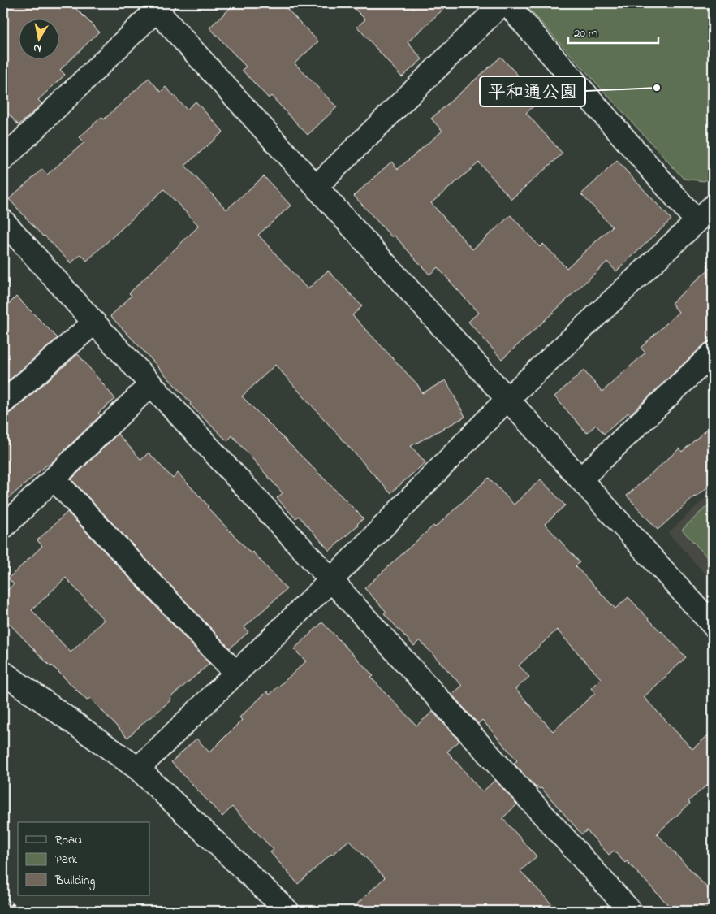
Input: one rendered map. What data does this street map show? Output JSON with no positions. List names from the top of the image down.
{
  "places": ["平和通公園"],
  "legend": ["Road", "Park", "Building"],
  "scale_bar": "20 m",
  "north": "bottom"
}
